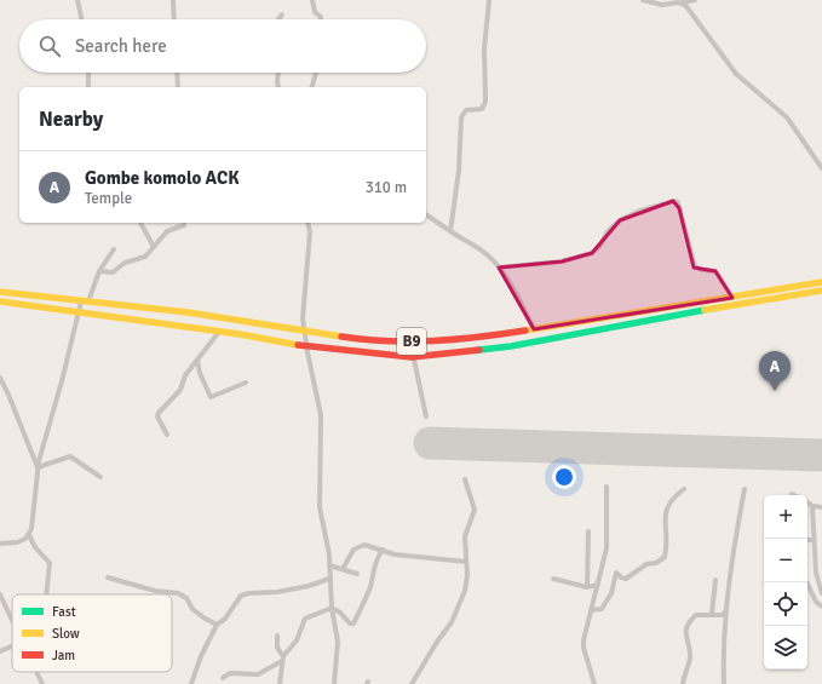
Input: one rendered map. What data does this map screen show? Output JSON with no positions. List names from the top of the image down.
{
  "streets": {
    "main road": ["B9"]
  },
  "legend": ["Fast", "Slow", "Jam"],
  "page": {
    "search": "Search here",
    "heading": "Nearby",
    "list": [
      {
        "mark": "A",
        "name": "Gombe komolo ACK",
        "note": "Temple",
        "value": "310 m"
      }
    ],
    "pins": "A",
    "map_buttons": ["+", "−"]
  }
}
